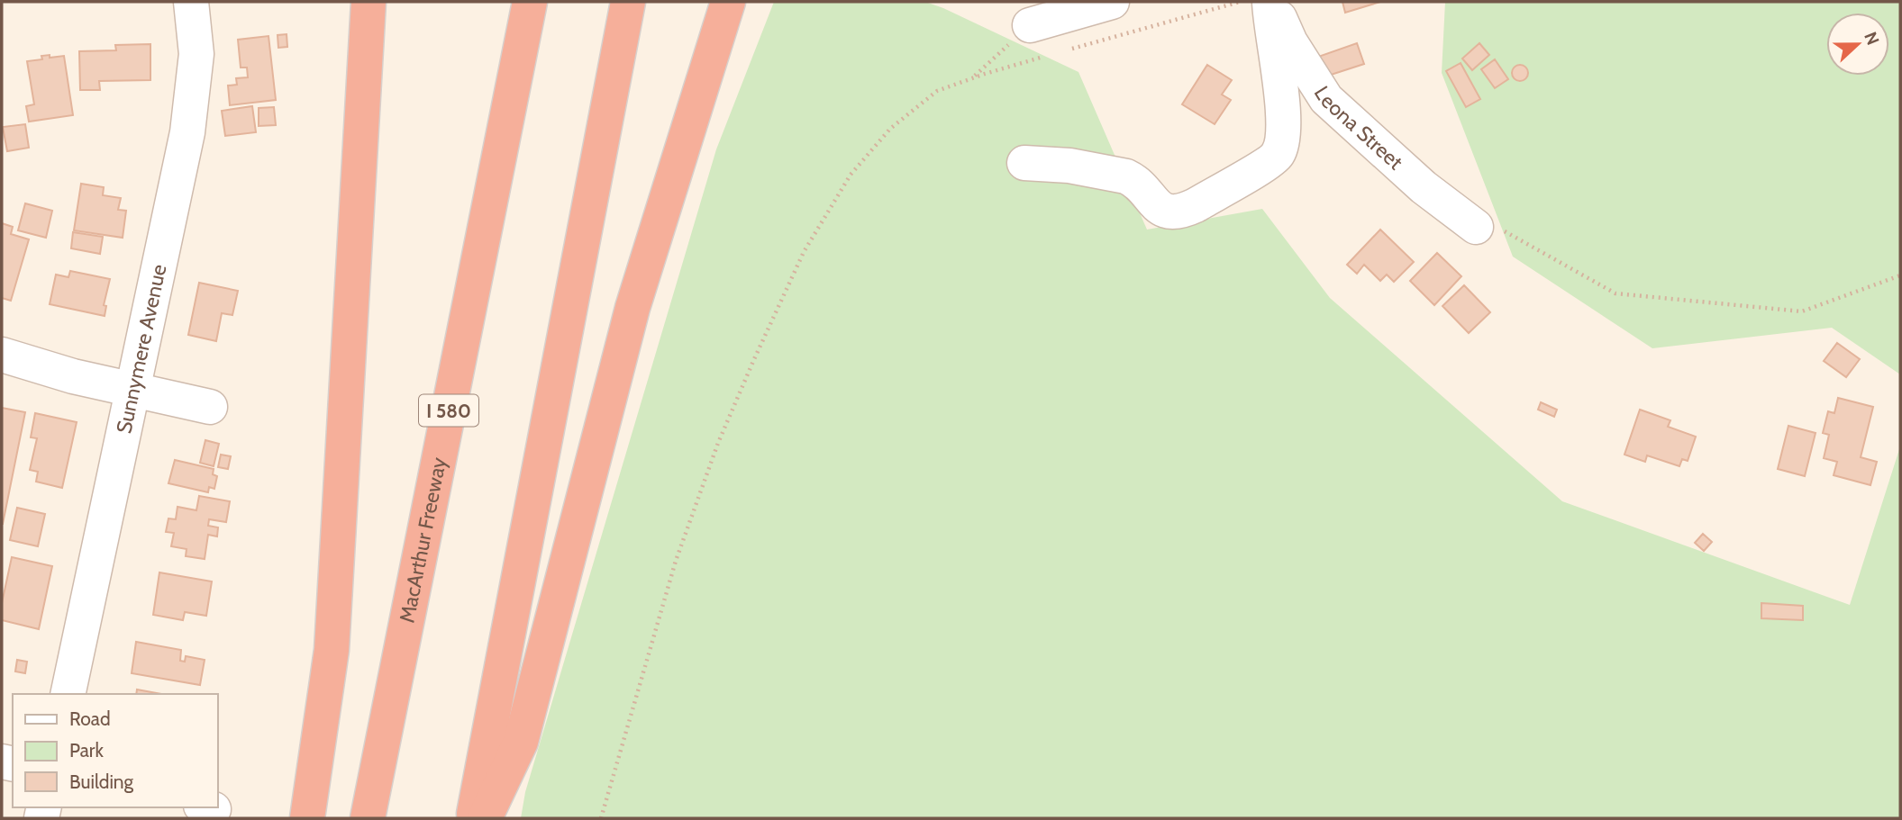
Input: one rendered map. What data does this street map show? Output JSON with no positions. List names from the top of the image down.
{
  "streets": {
    "highway": ["I 580", "MacArthur Freeway"],
    "street": ["Leona Street", "Sunnymere Avenue"]
  },
  "legend": ["Road", "Park", "Building"],
  "north": "right"
}
